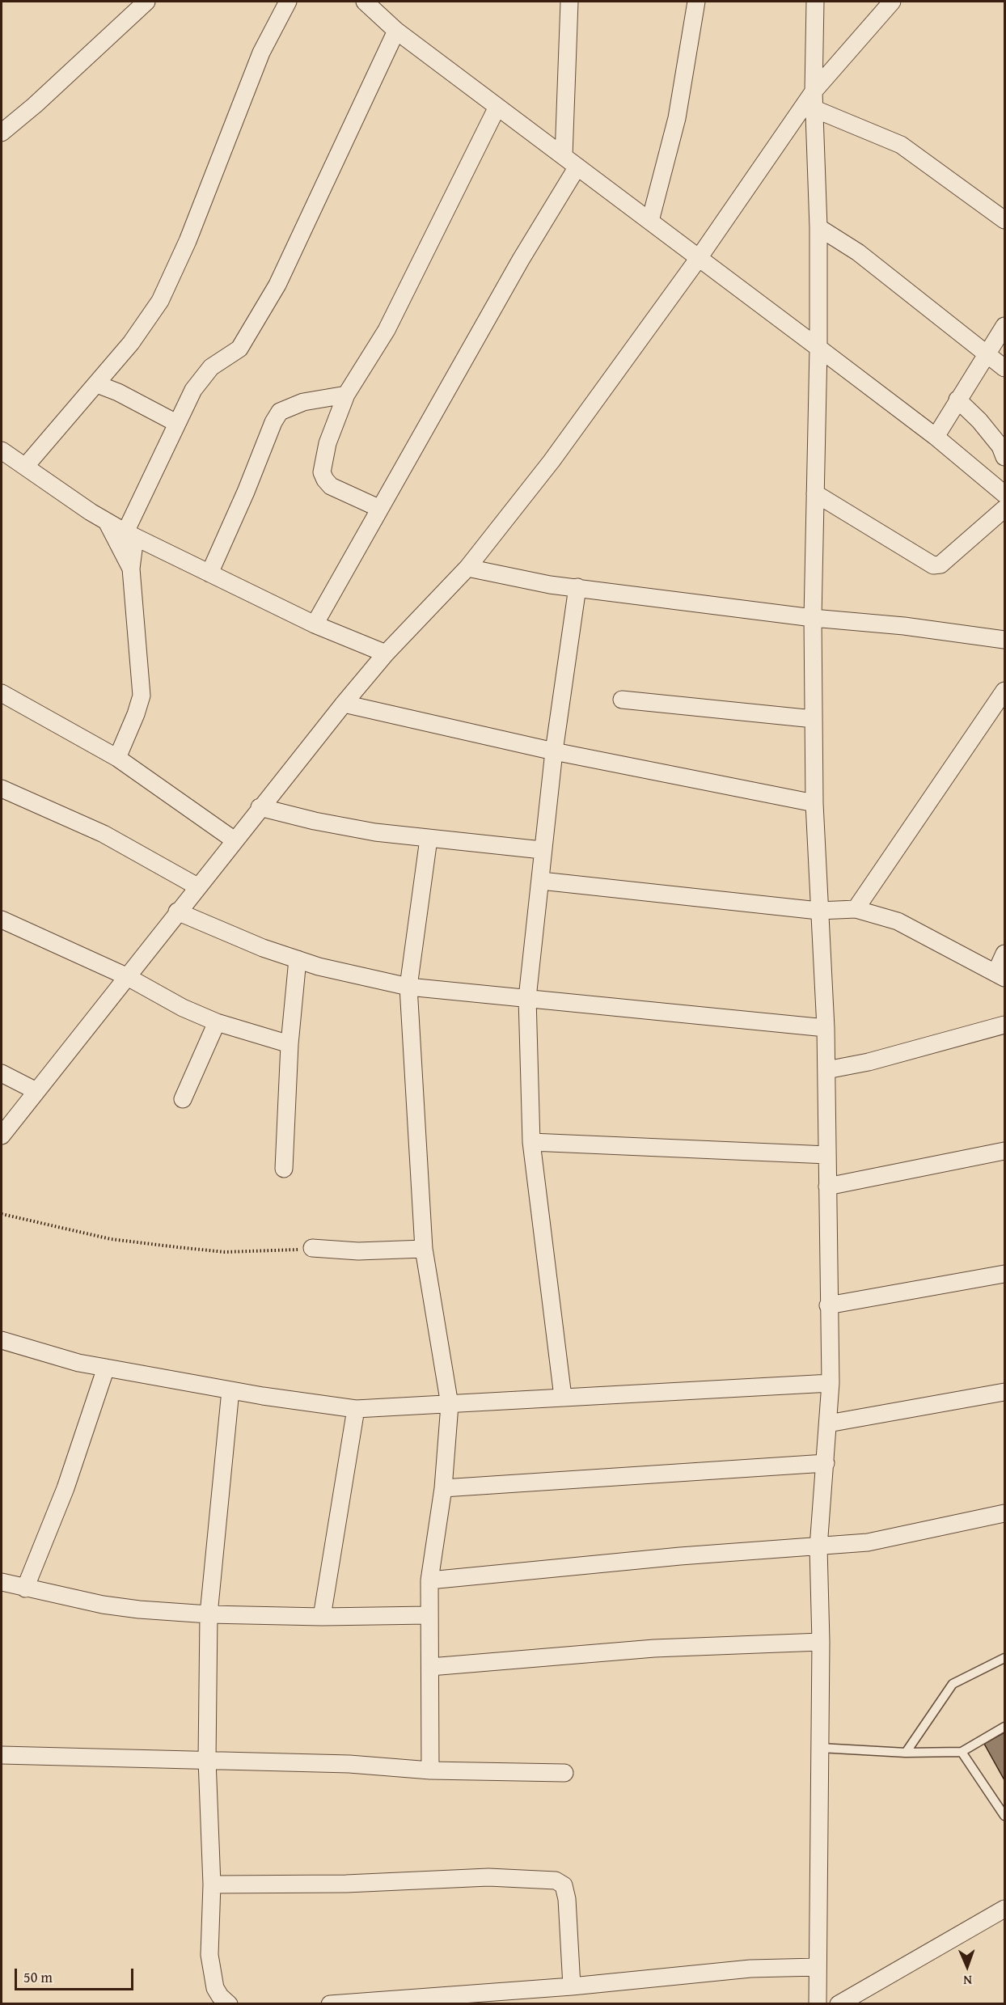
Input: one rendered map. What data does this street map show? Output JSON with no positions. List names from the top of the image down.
{
  "scale_bar": "50 m",
  "north": "bottom"
}
